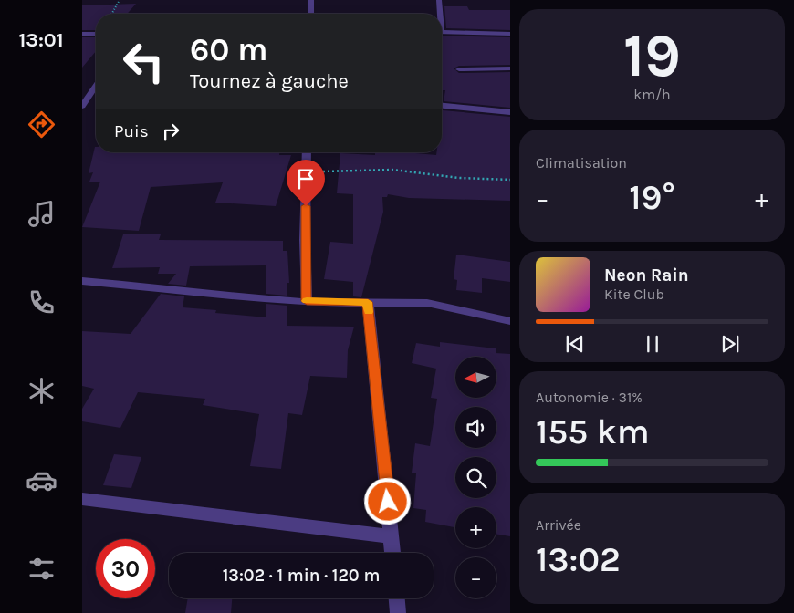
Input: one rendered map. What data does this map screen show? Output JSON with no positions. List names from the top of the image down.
{
  "north": "left",
  "page": {
    "tabs": "13:01",
    "tile": [
      ["19", "km/h"],
      "Climatisation",
      ["Autonomie · 31%", "155 km"],
      ["Arrivée", "13:02"]
    ],
    "turn": ["60 m", "Tournez à gauche"],
    "then": "Puis",
    "heat": ["−", "19°", "+"],
    "song": ["Neon Rain", "Kite Club"],
    "map_buttons": ["+", "−"],
    "limit": "30",
    "trip": "13:02 · 1 min · 120 m"
  }
}
